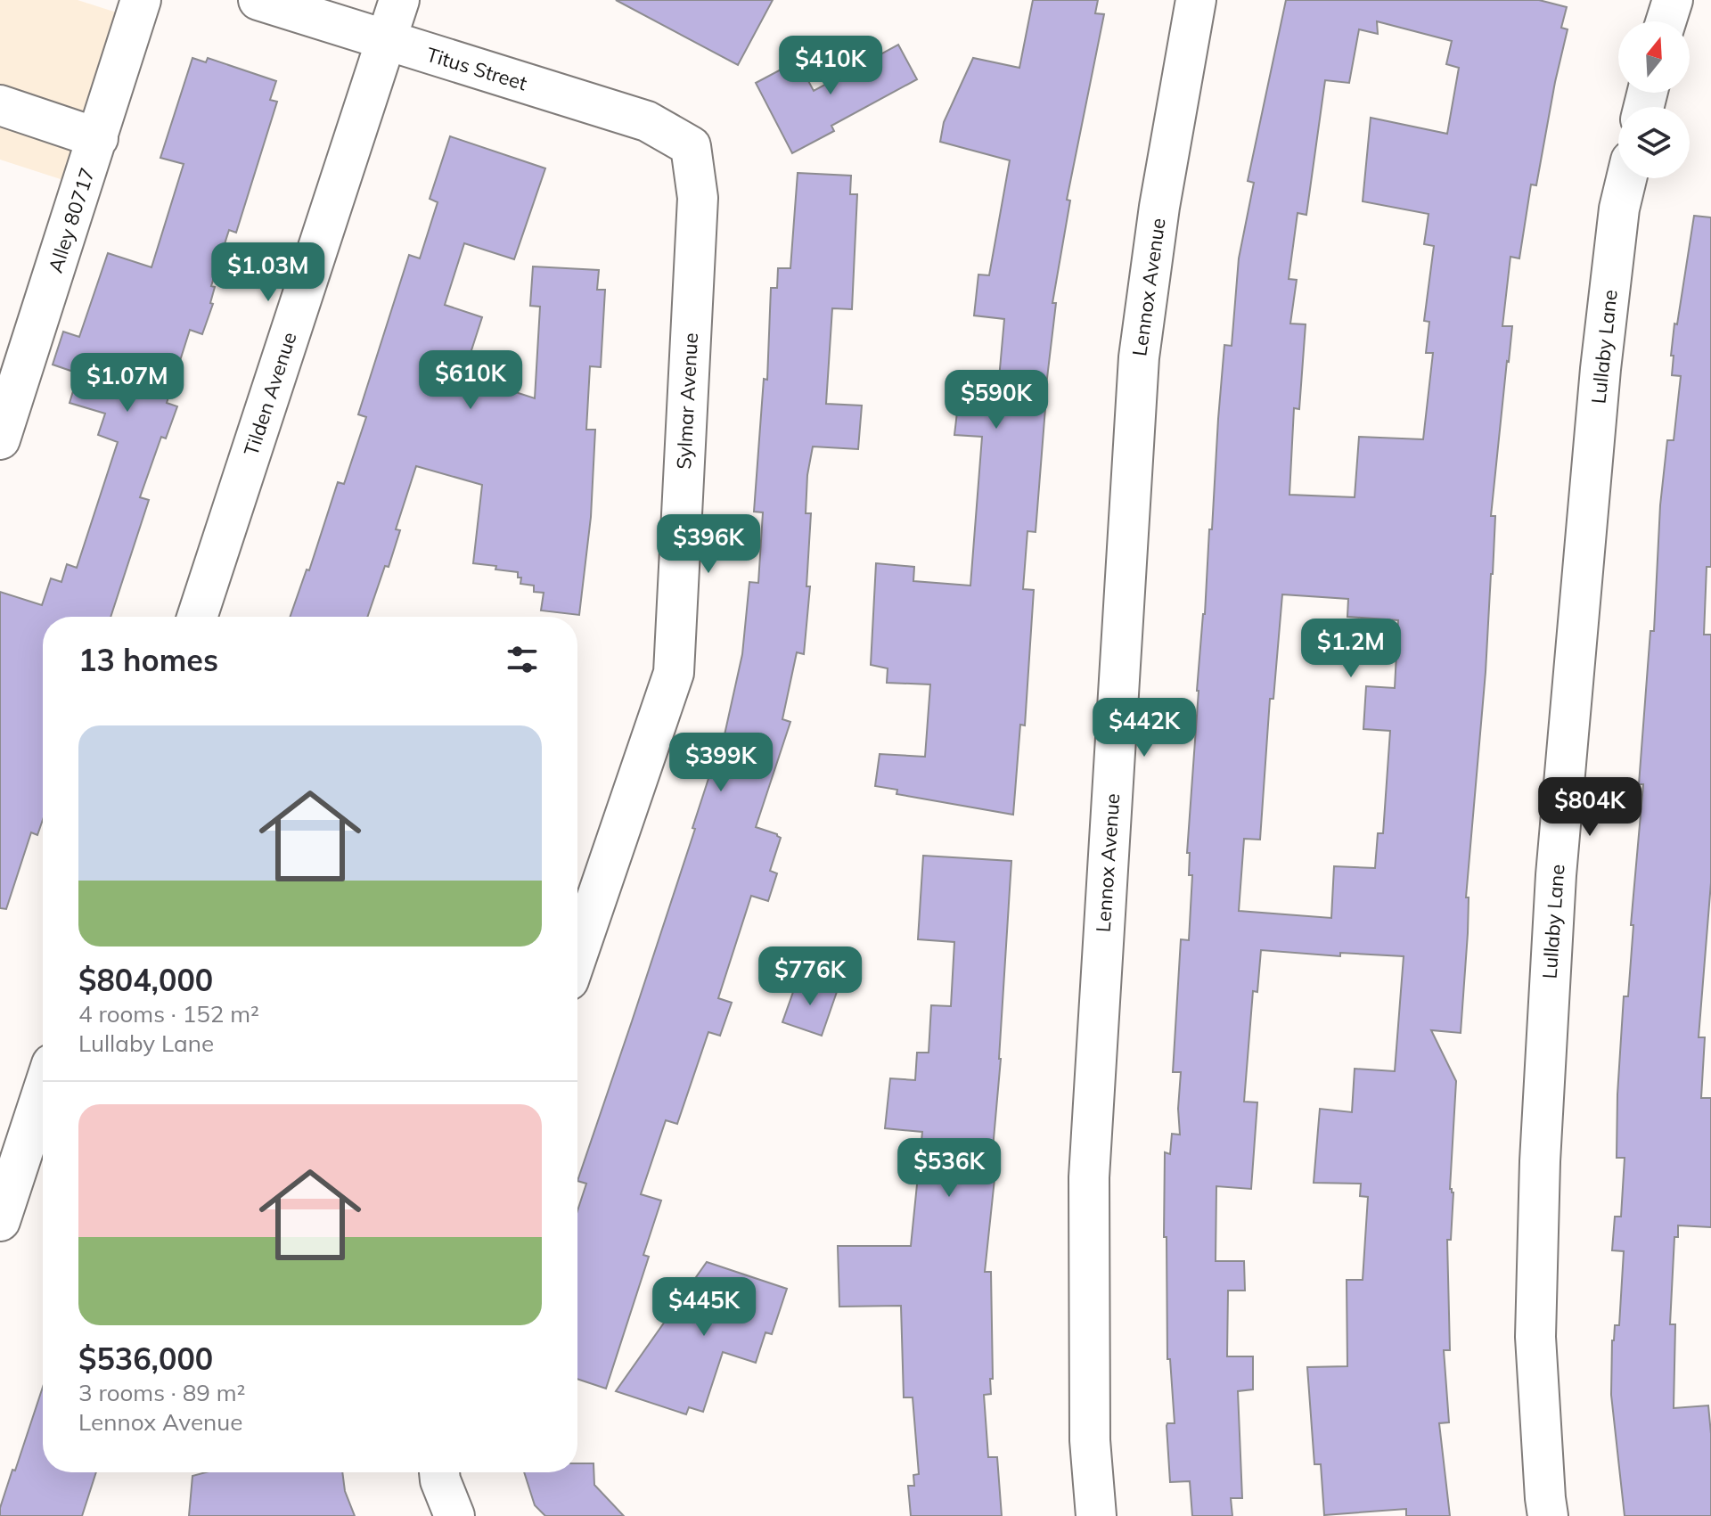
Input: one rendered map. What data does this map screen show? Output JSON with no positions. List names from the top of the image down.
{
  "streets": {
    "street": [
      "Titus Street",
      "Alley 80717",
      "Lennox Avenue",
      "Lullaby Lane",
      "Tilden Avenue",
      "Sylmar Avenue"
    ]
  },
  "crossings": [
    ["Titus Street", "Tilden Avenue"],
    ["Titus Street", "Sylmar Avenue"]
  ],
  "north": "top",
  "page": {
    "price": [
      "$410K",
      "$1.03M",
      "$610K",
      "$1.07M",
      "$590K",
      "$396K",
      "$1.2M",
      "$442K",
      "$399K",
      "$804K",
      "$776K",
      "$536K",
      "$445K"
    ],
    "heading": "13 homes",
    "list": [
      {
        "name": "$804,000",
        "note": "4 rooms · 152 m² · Lullaby Lane"
      },
      {
        "name": "$536,000",
        "note": "3 rooms · 89 m² · Lennox Avenue"
      }
    ]
  }
}
